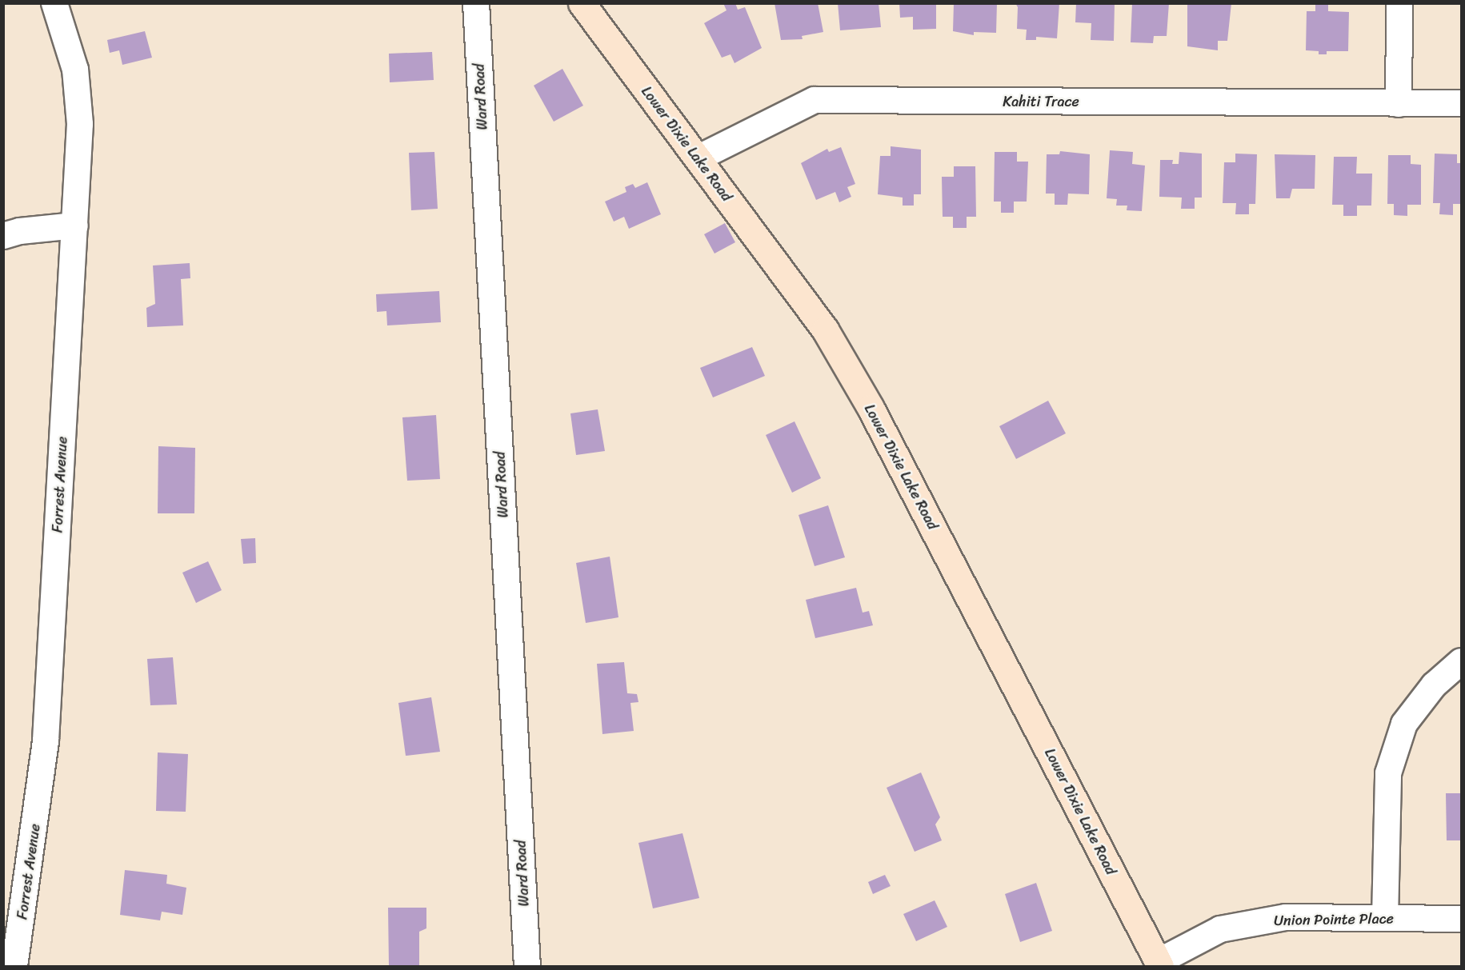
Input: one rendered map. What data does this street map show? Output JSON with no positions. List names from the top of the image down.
{
  "streets": {
    "street": [
      "Ward Road",
      "Kahiti Trace",
      "Lower Dixie Lake Road",
      "Forrest Avenue",
      "Union Pointe Place"
    ]
  },
  "crossings": [
    ["Kahiti Trace", "Lower Dixie Lake Road"],
    ["Lower Dixie Lake Road", "Union Pointe Place"]
  ]
}
